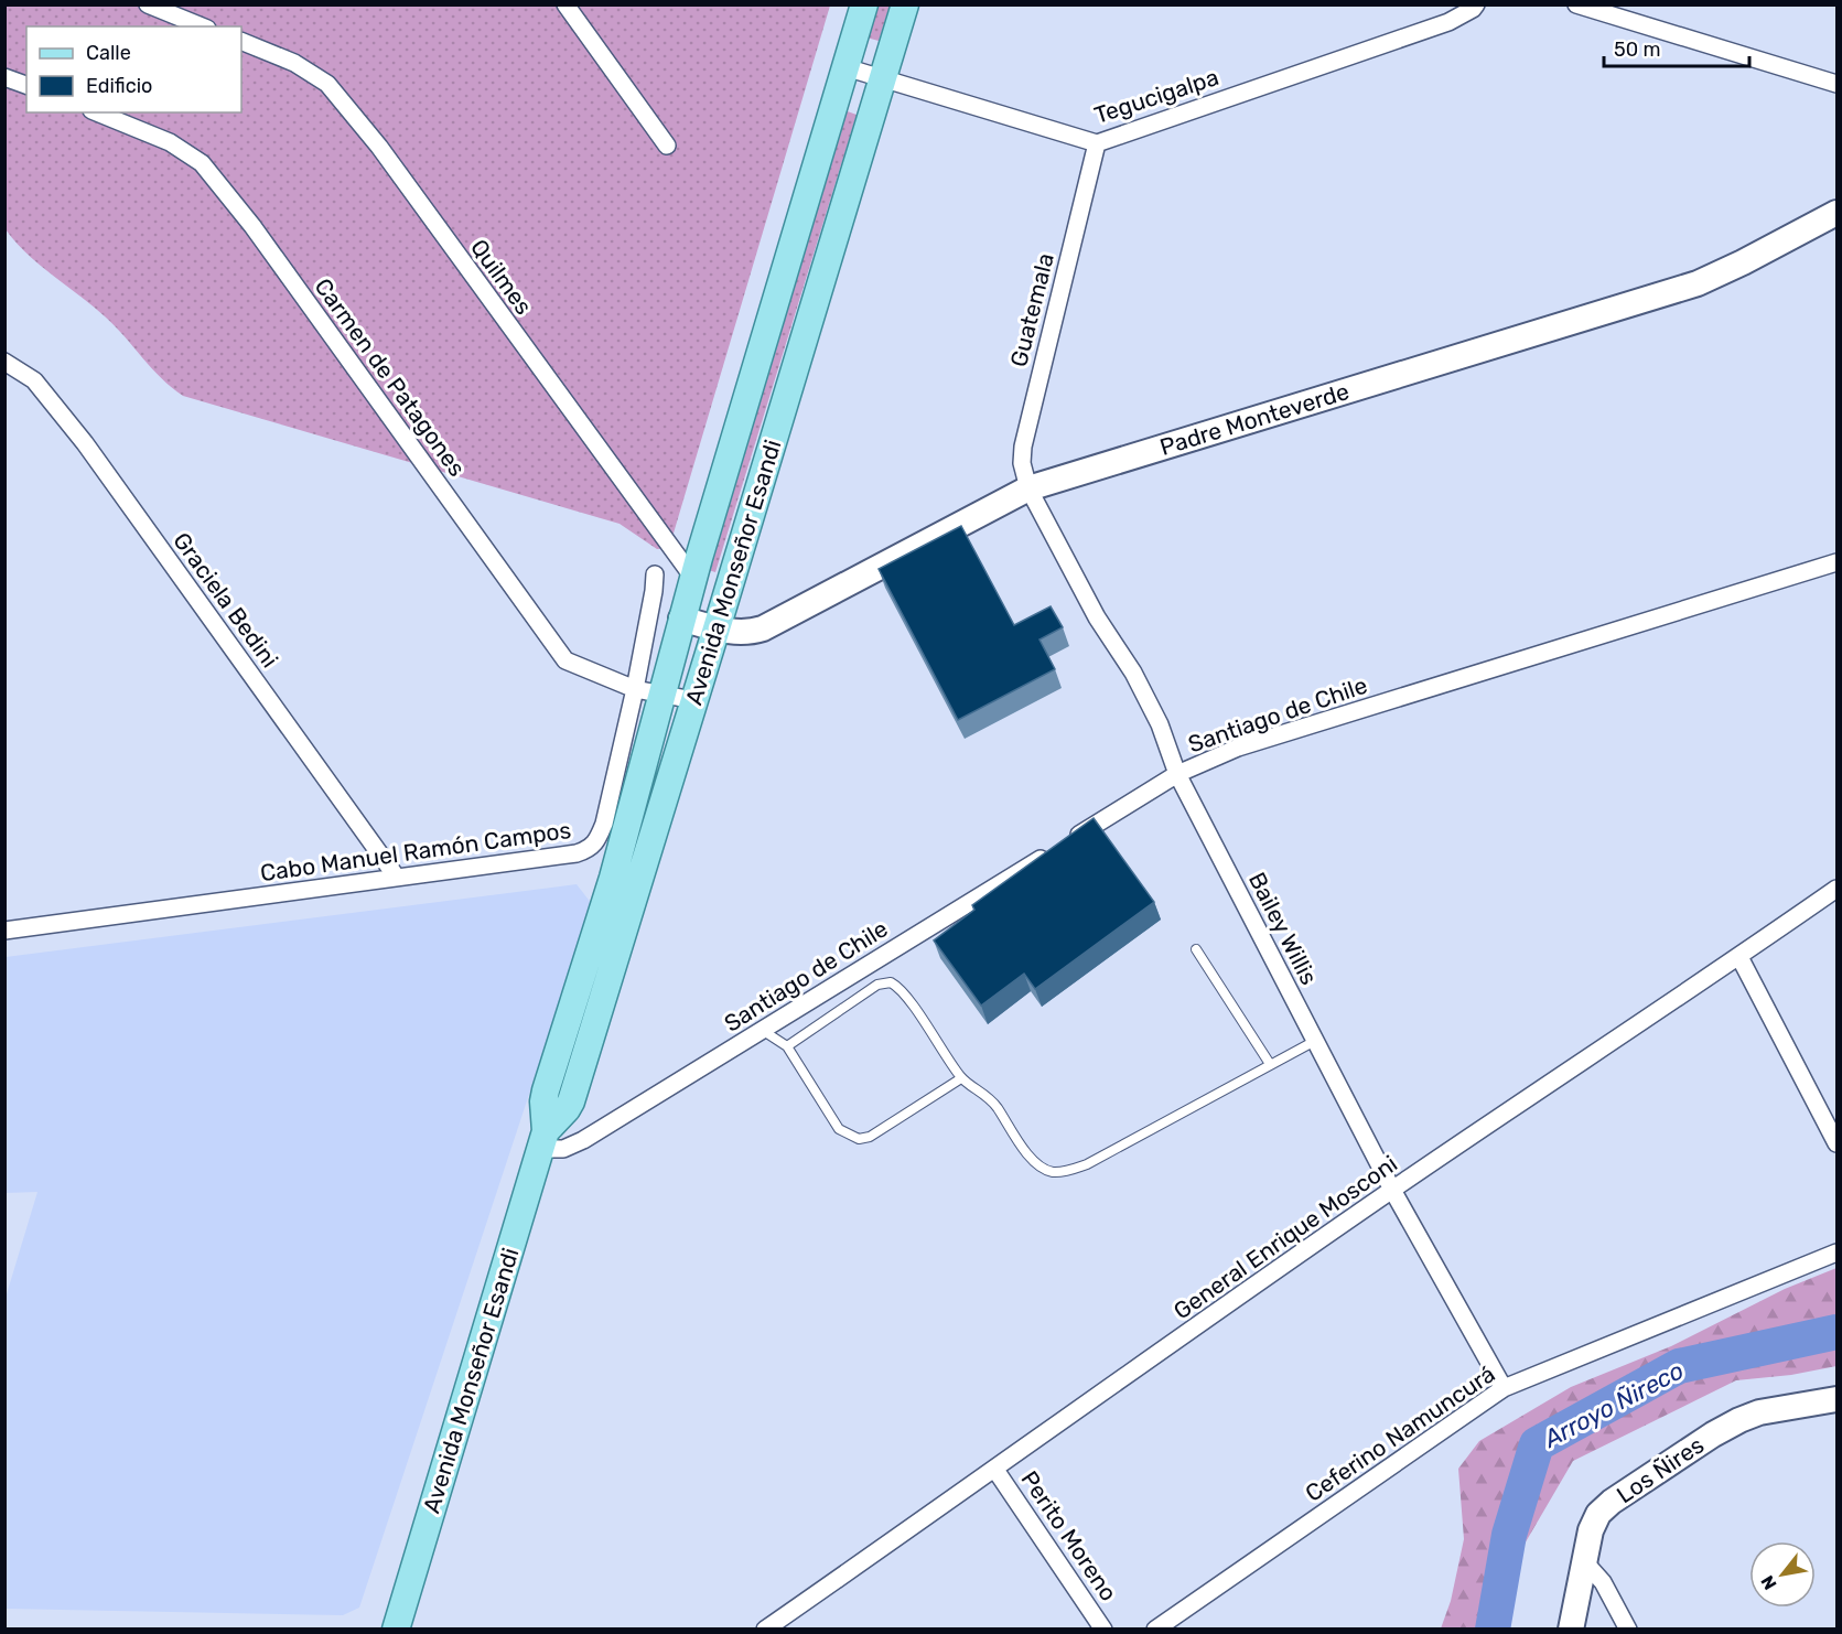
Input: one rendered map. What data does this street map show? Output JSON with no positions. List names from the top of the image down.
{
  "streets": {
    "main road": ["Avenida Monseñor Esandi"],
    "street": [
      "Tegucigalpa",
      "Quilmes",
      "Guatemala",
      "Carmen de Patagones",
      "Padre Monteverde",
      "Graciela Bedini",
      "Santiago de Chile",
      "Cabo Manuel Ramón Campos",
      "Bailey Willis",
      "General Enrique Mosconi",
      "Ceferino Namuncurá",
      "Los Ñires",
      "Perito Moreno"
    ]
  },
  "crossings": [
    ["Tegucigalpa", "Guatemala"],
    ["Tegucigalpa", "Avenida Monseñor Esandi"],
    ["Quilmes", "Avenida Monseñor Esandi"],
    ["Guatemala", "Padre Monteverde"],
    ["Guatemala", "Bailey Willis"],
    ["Carmen de Patagones", "Avenida Monseñor Esandi"],
    ["Carmen de Patagones", "Cabo Manuel Ramón Campos"],
    ["Padre Monteverde", "Avenida Monseñor Esandi"],
    ["Padre Monteverde", "Bailey Willis"],
    ["Avenida Monseñor Esandi", "Santiago de Chile"],
    ["Graciela Bedini", "Cabo Manuel Ramón Campos"],
    ["Santiago de Chile", "Bailey Willis"],
    ["Bailey Willis", "General Enrique Mosconi"],
    ["Bailey Willis", "Ceferino Namuncurá"],
    ["General Enrique Mosconi", "Perito Moreno"]
  ],
  "water": ["Arroyo Ñireco"],
  "legend": ["Calle", "Edificio"],
  "scale_bar": "50 m",
  "north": "bottom left"
}
